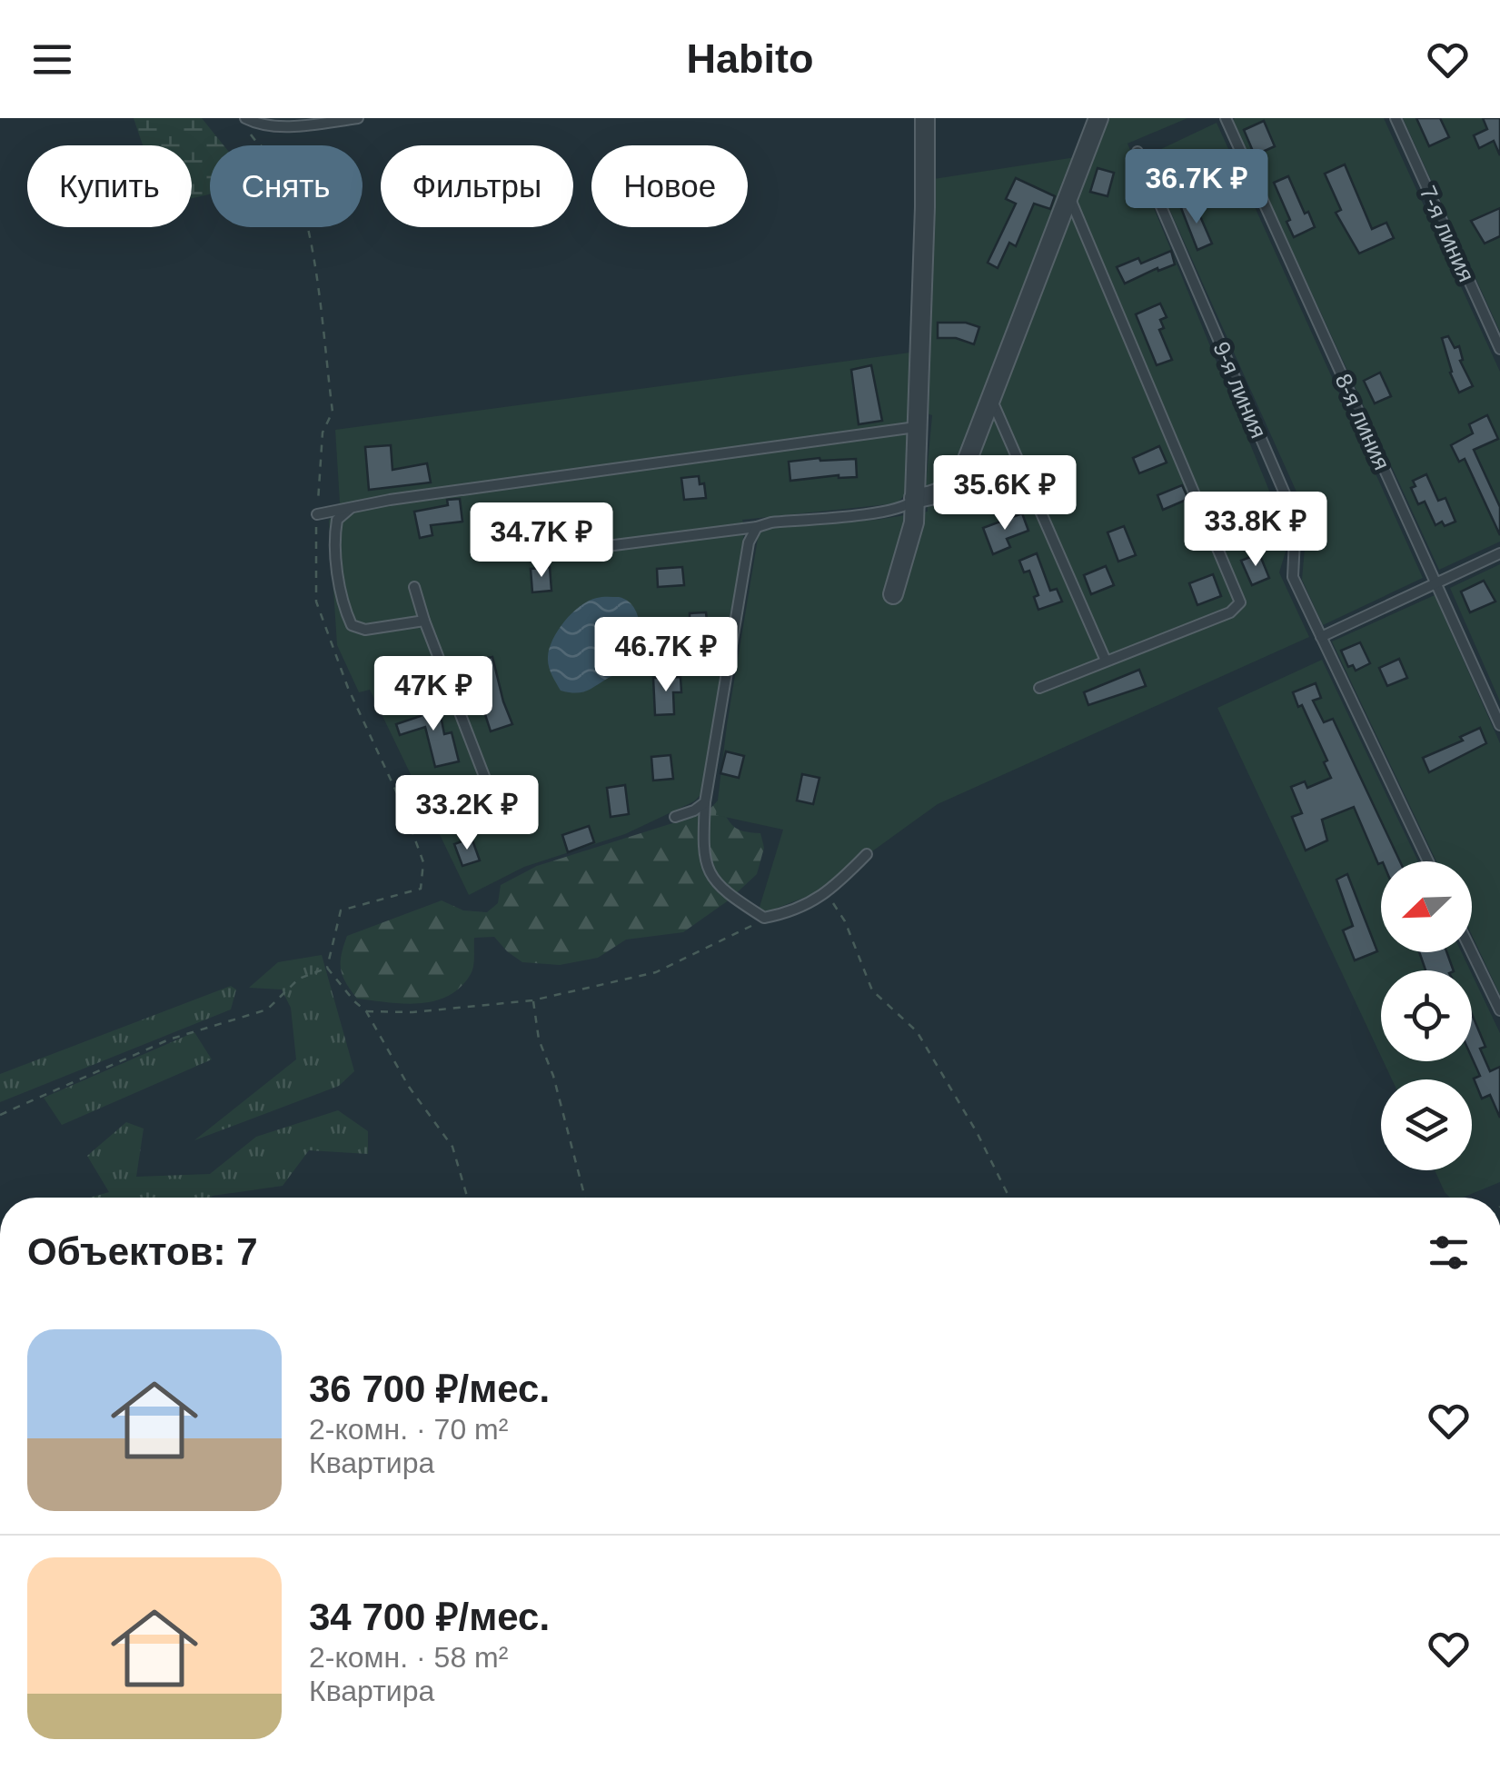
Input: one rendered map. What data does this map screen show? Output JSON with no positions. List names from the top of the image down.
{
  "streets": {
    "lane": ["7-я линия", "9-я линия", "8-я линия"]
  },
  "north": "bottom left",
  "page": {
    "header": "Habito",
    "chip": [
      "Купить",
      "Снять",
      "Фильтры",
      "Новое"
    ],
    "price": [
      "36.7K ₽",
      "35.6K ₽",
      "33.8K ₽",
      "34.7K ₽",
      "46.7K ₽",
      "47K ₽",
      "33.2K ₽"
    ],
    "heading": "Объектов: 7",
    "list": [
      {
        "name": "36 700 ₽/мес.",
        "note": "2-комн. · 70 m² · Квартира"
      },
      {
        "name": "34 700 ₽/мес.",
        "note": "2-комн. · 58 m² · Квартира"
      }
    ]
  }
}
